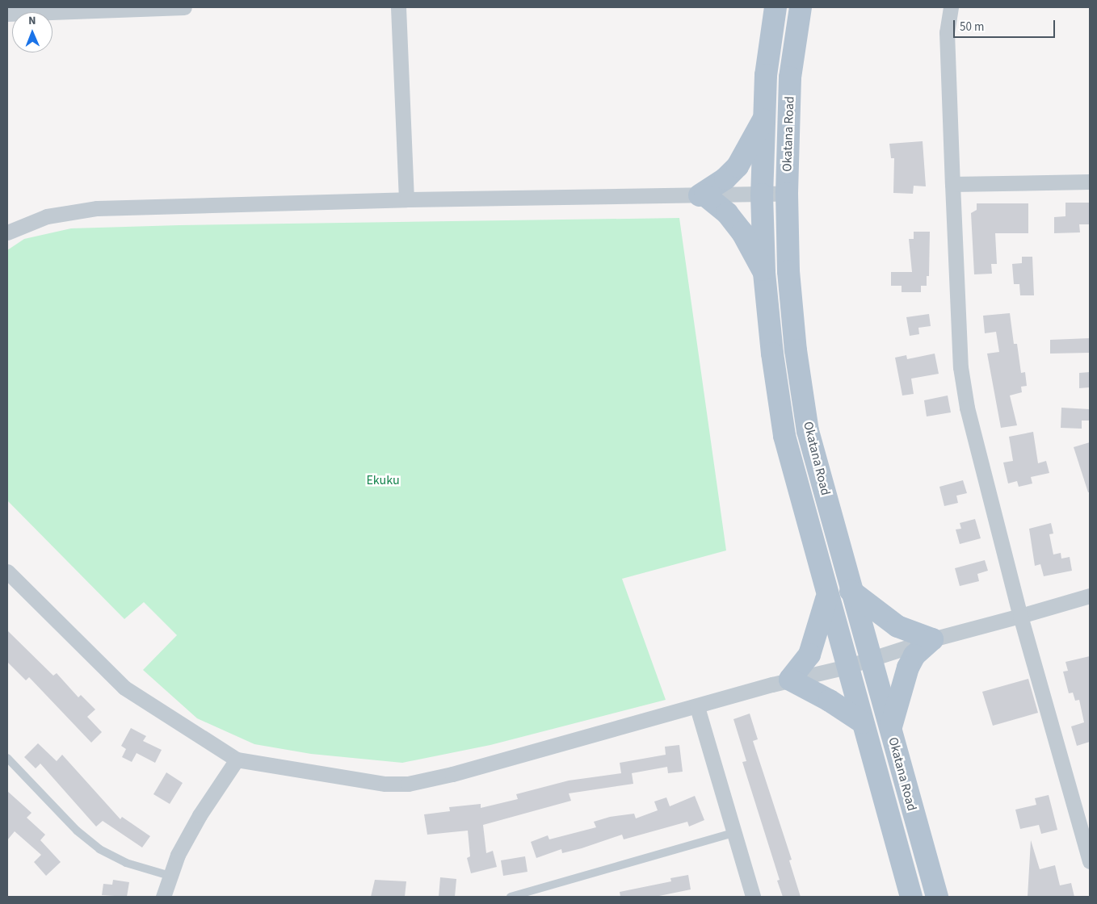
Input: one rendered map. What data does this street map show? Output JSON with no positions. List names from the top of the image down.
{
  "streets": {
    "main road": ["Okatana Road"]
  },
  "parks": ["Ekuku"],
  "scale_bar": "50 m",
  "north": "top"
}
